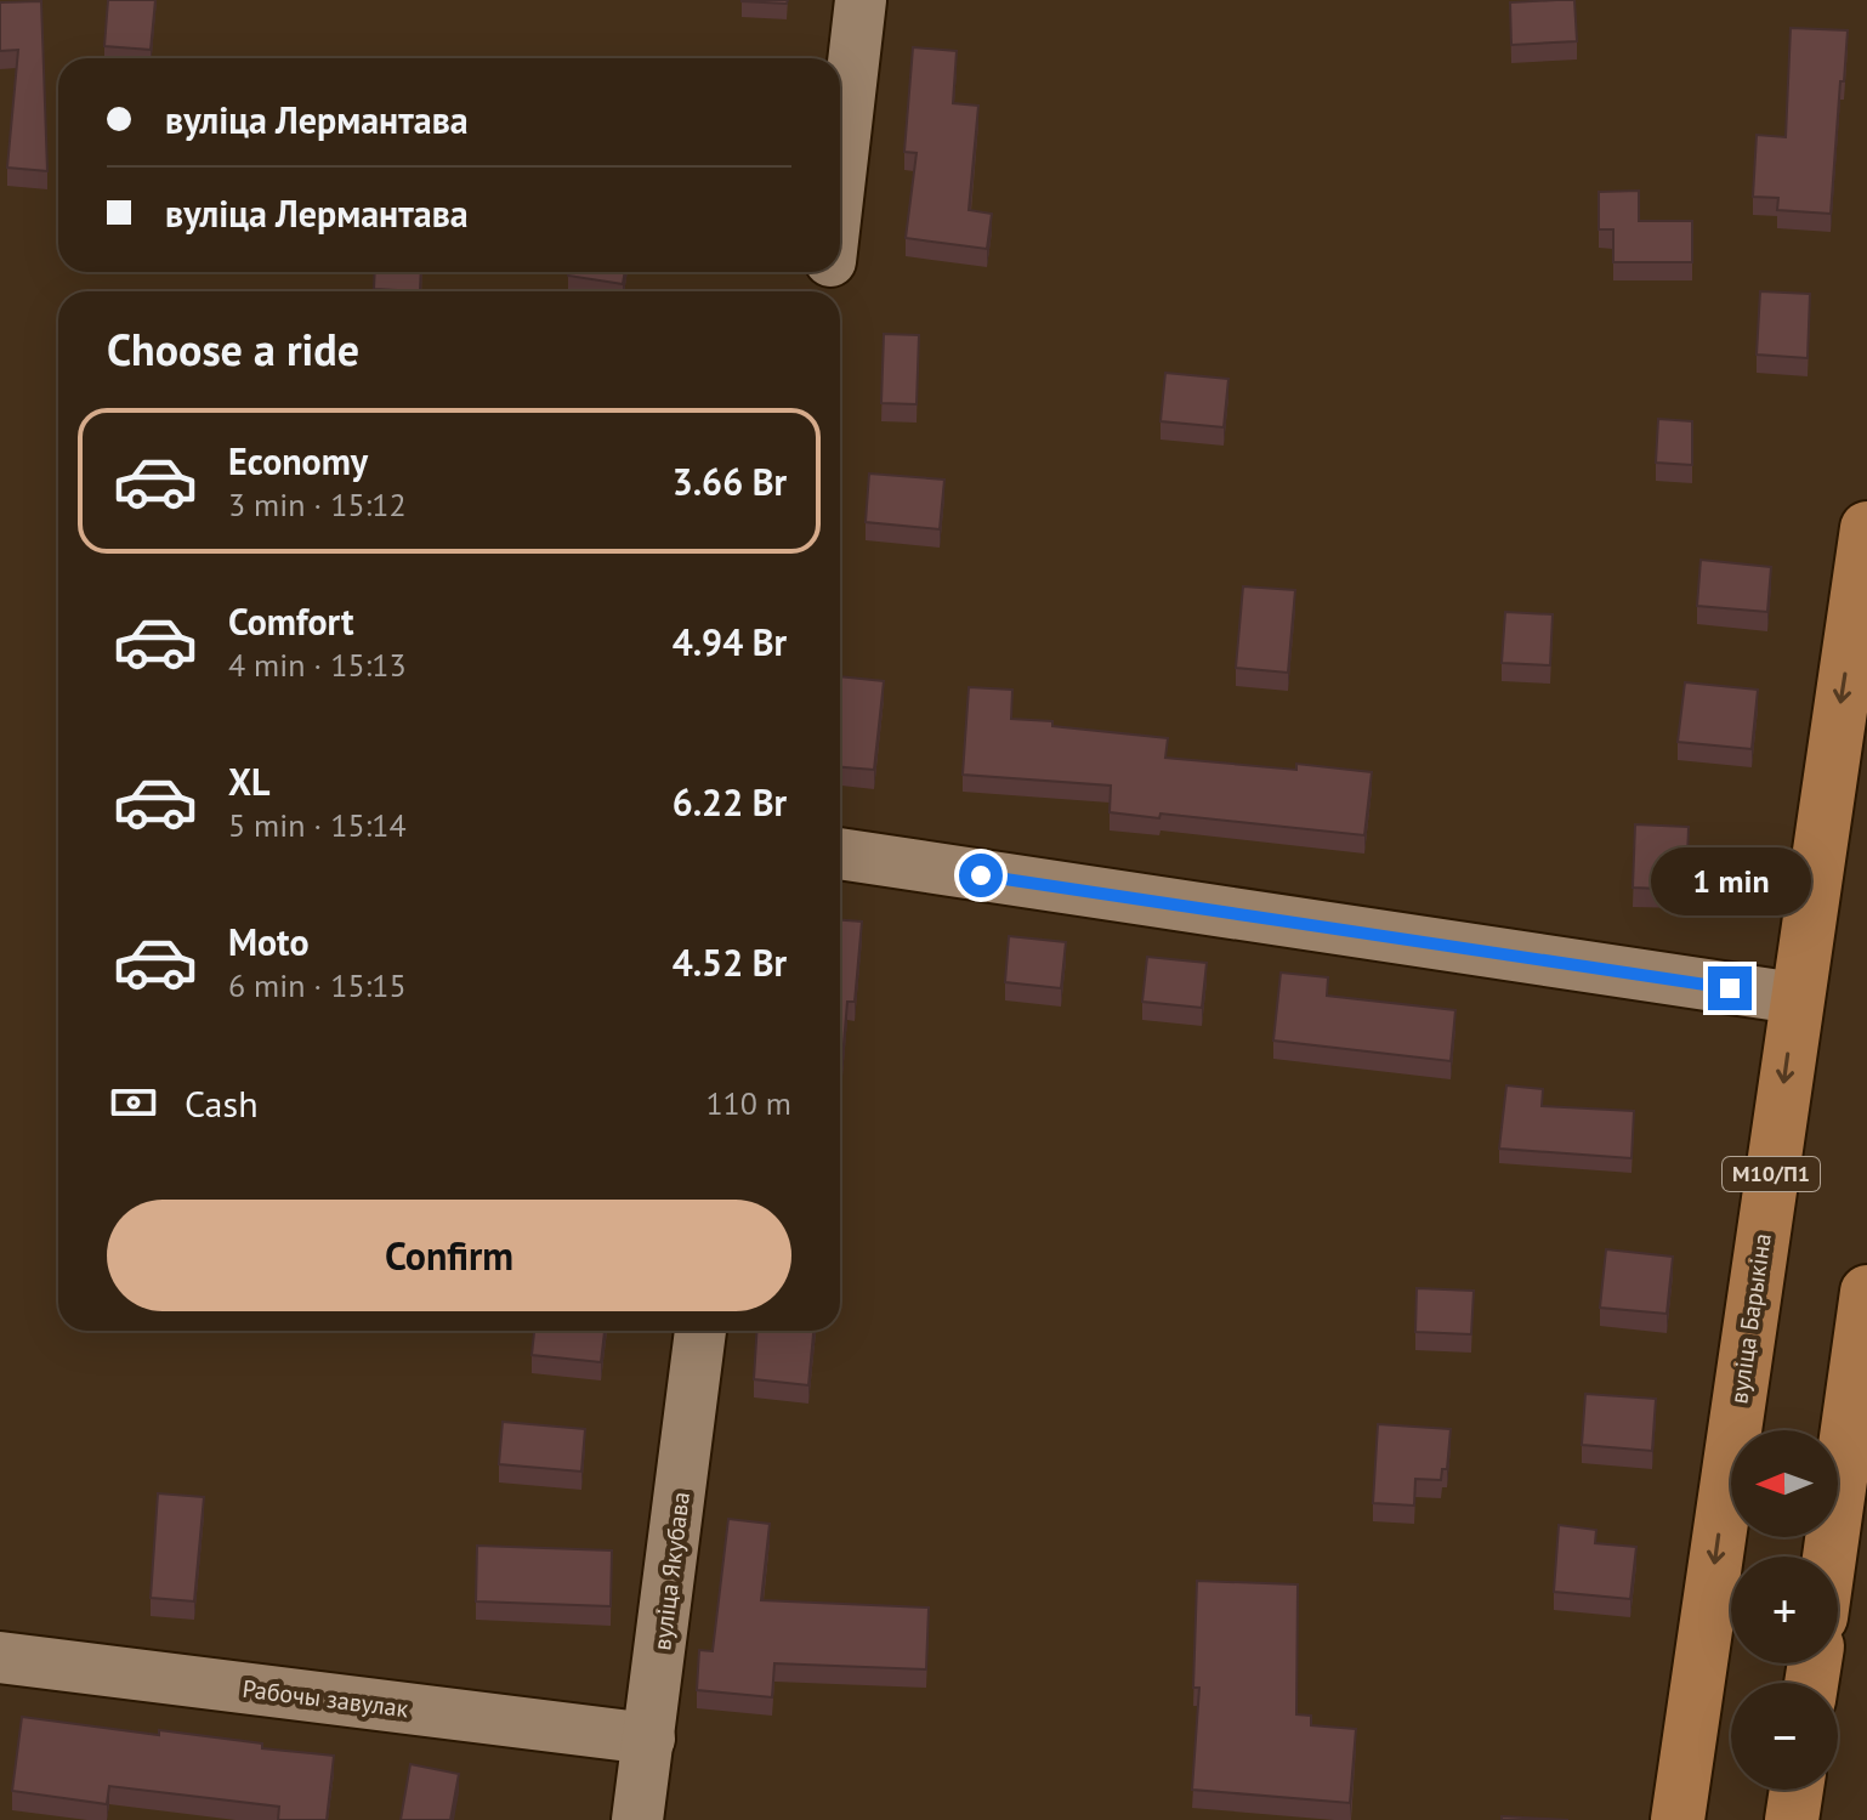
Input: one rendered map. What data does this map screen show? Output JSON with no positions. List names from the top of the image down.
{
  "streets": {
    "main road": ["М10/П1", "вуліца Барыкіна"],
    "street": ["вуліца Якубава", "Рабочы завулак"]
  },
  "crossings": [
    ["вуліца Якубава", "Рабочы завулак"]
  ],
  "one_way": ["вуліца Барыкіна"],
  "north": "left",
  "page": {
    "banner": ["вуліца Лермантава", "вуліца Лермантава"],
    "heading": "Choose a ride",
    "list": [
      {
        "name": "Economy",
        "note": "3 min · 15:12",
        "value": "3.66 Br"
      },
      {
        "name": "Comfort",
        "note": "4 min · 15:13",
        "value": "4.94 Br"
      },
      {
        "name": "XL",
        "note": "5 min · 15:14",
        "value": "6.22 Br"
      },
      {
        "name": "Moto",
        "note": "6 min · 15:15",
        "value": "4.52 Br"
      }
    ],
    "bubble": "1 min",
    "pay": ["Cash", "110 m"],
    "buttons": "Confirm",
    "map_buttons": ["+", "−"]
  }
}
